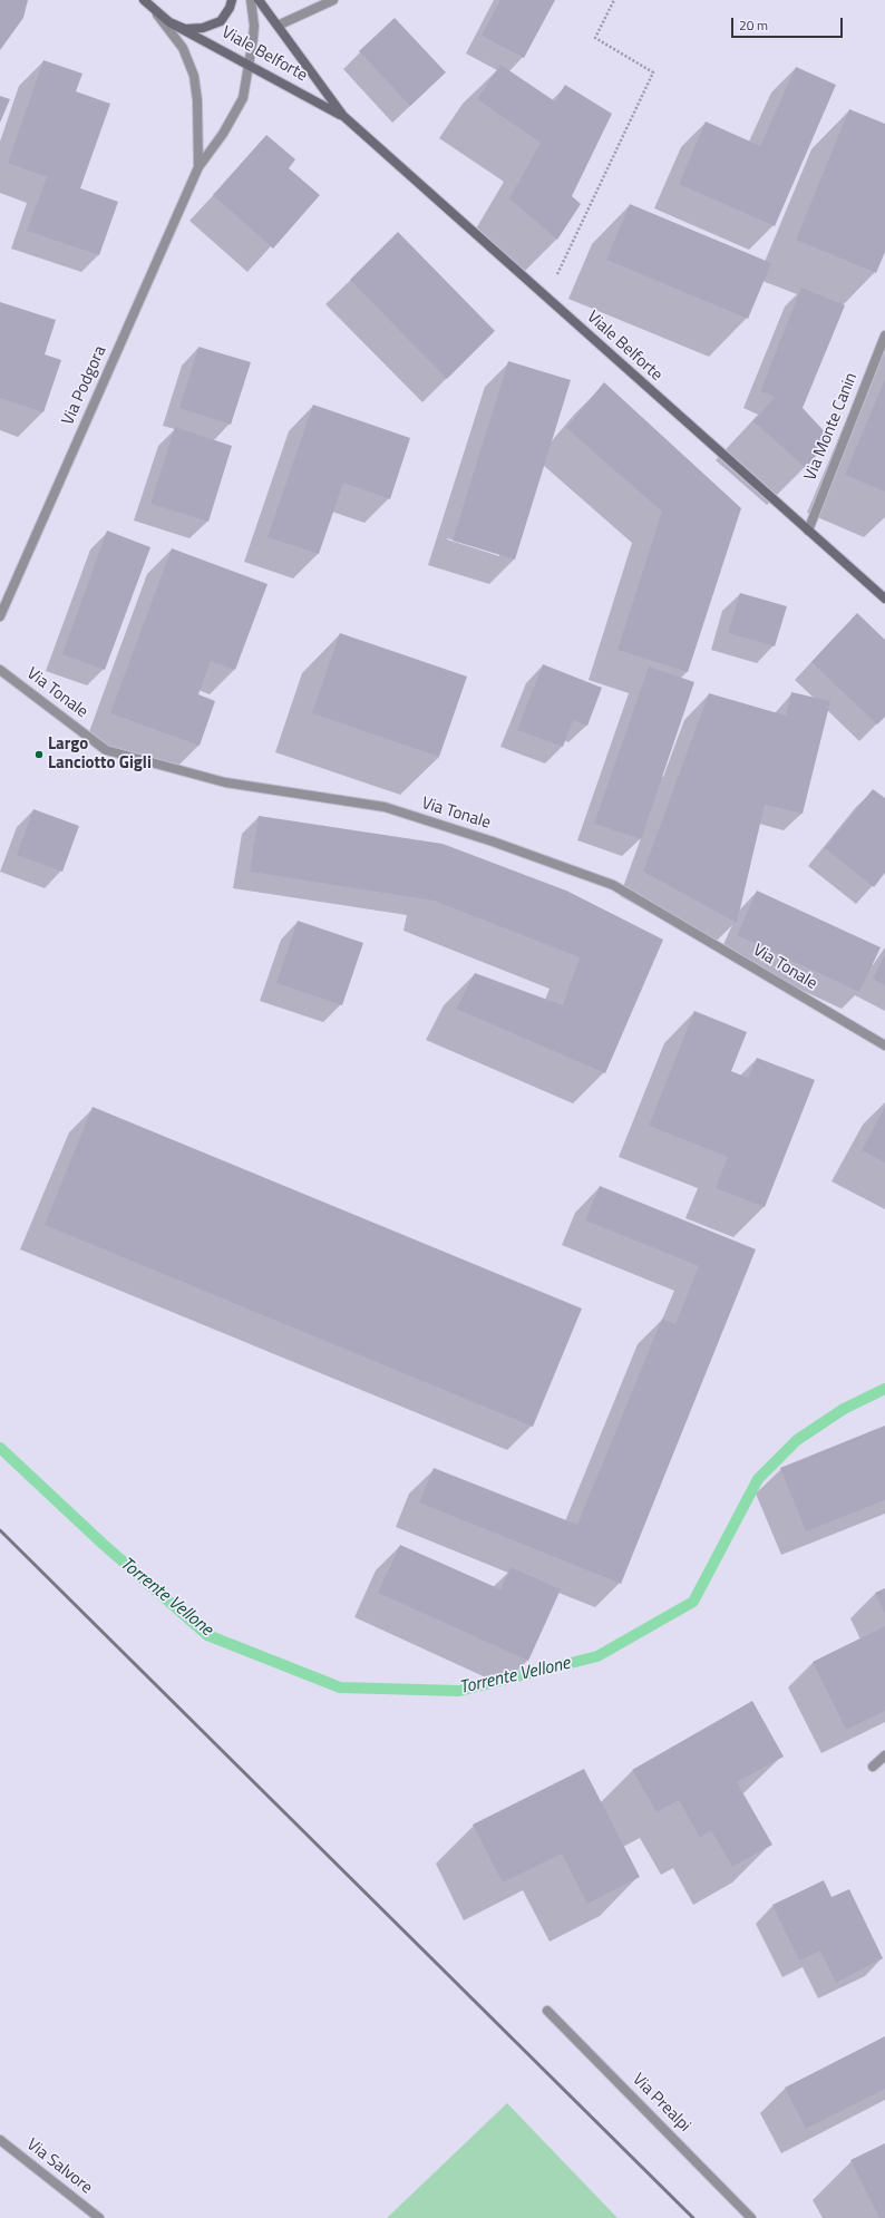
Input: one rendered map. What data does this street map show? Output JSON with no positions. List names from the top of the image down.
{
  "streets": {
    "main road": ["Viale Belforte"],
    "street": [
      "Via Podgora",
      "Via Monte Canin",
      "Via Tonale",
      "Via Prealpi",
      "Via Salvore"
    ]
  },
  "crossings": [
    ["Viale Belforte", "Via Podgora"],
    ["Viale Belforte", "Via Monte Canin"]
  ],
  "water": ["Torrente Vellone"],
  "places": ["Largo Lanciotto Gigli"],
  "scale_bar": "20 m"
}
